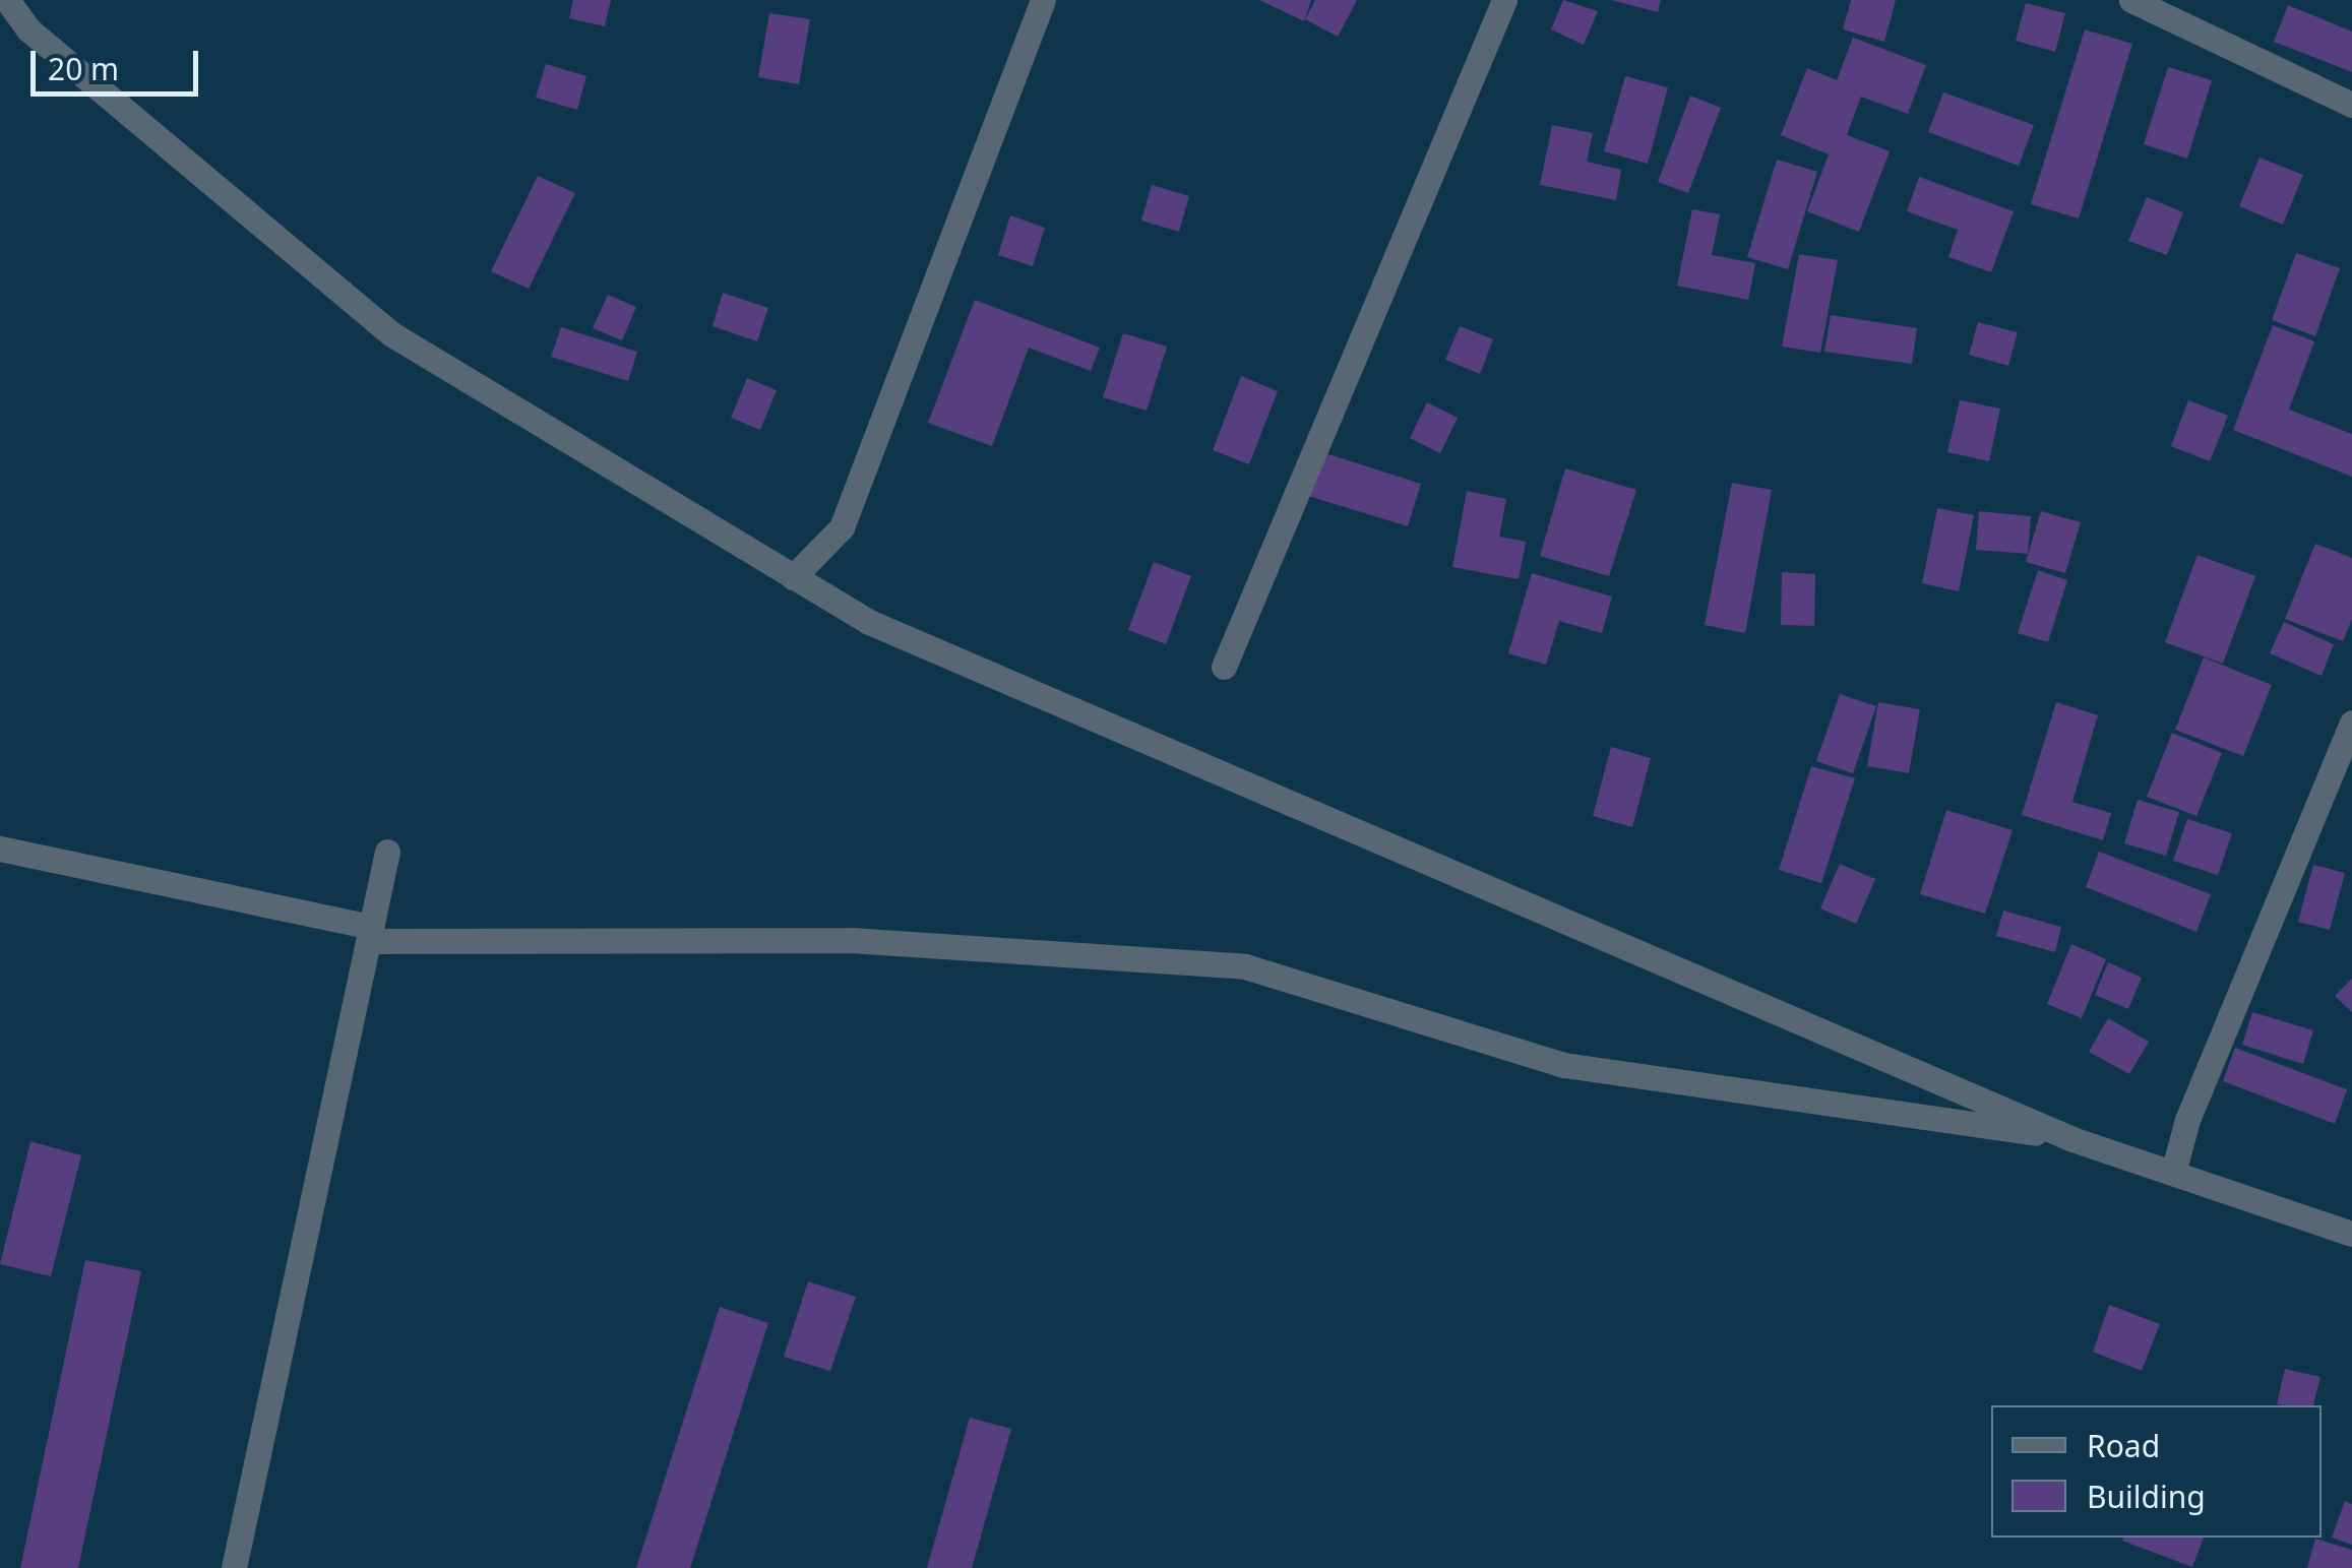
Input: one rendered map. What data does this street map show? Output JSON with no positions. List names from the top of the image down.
{
  "legend": ["Road", "Building"],
  "scale_bar": "20 m"
}
